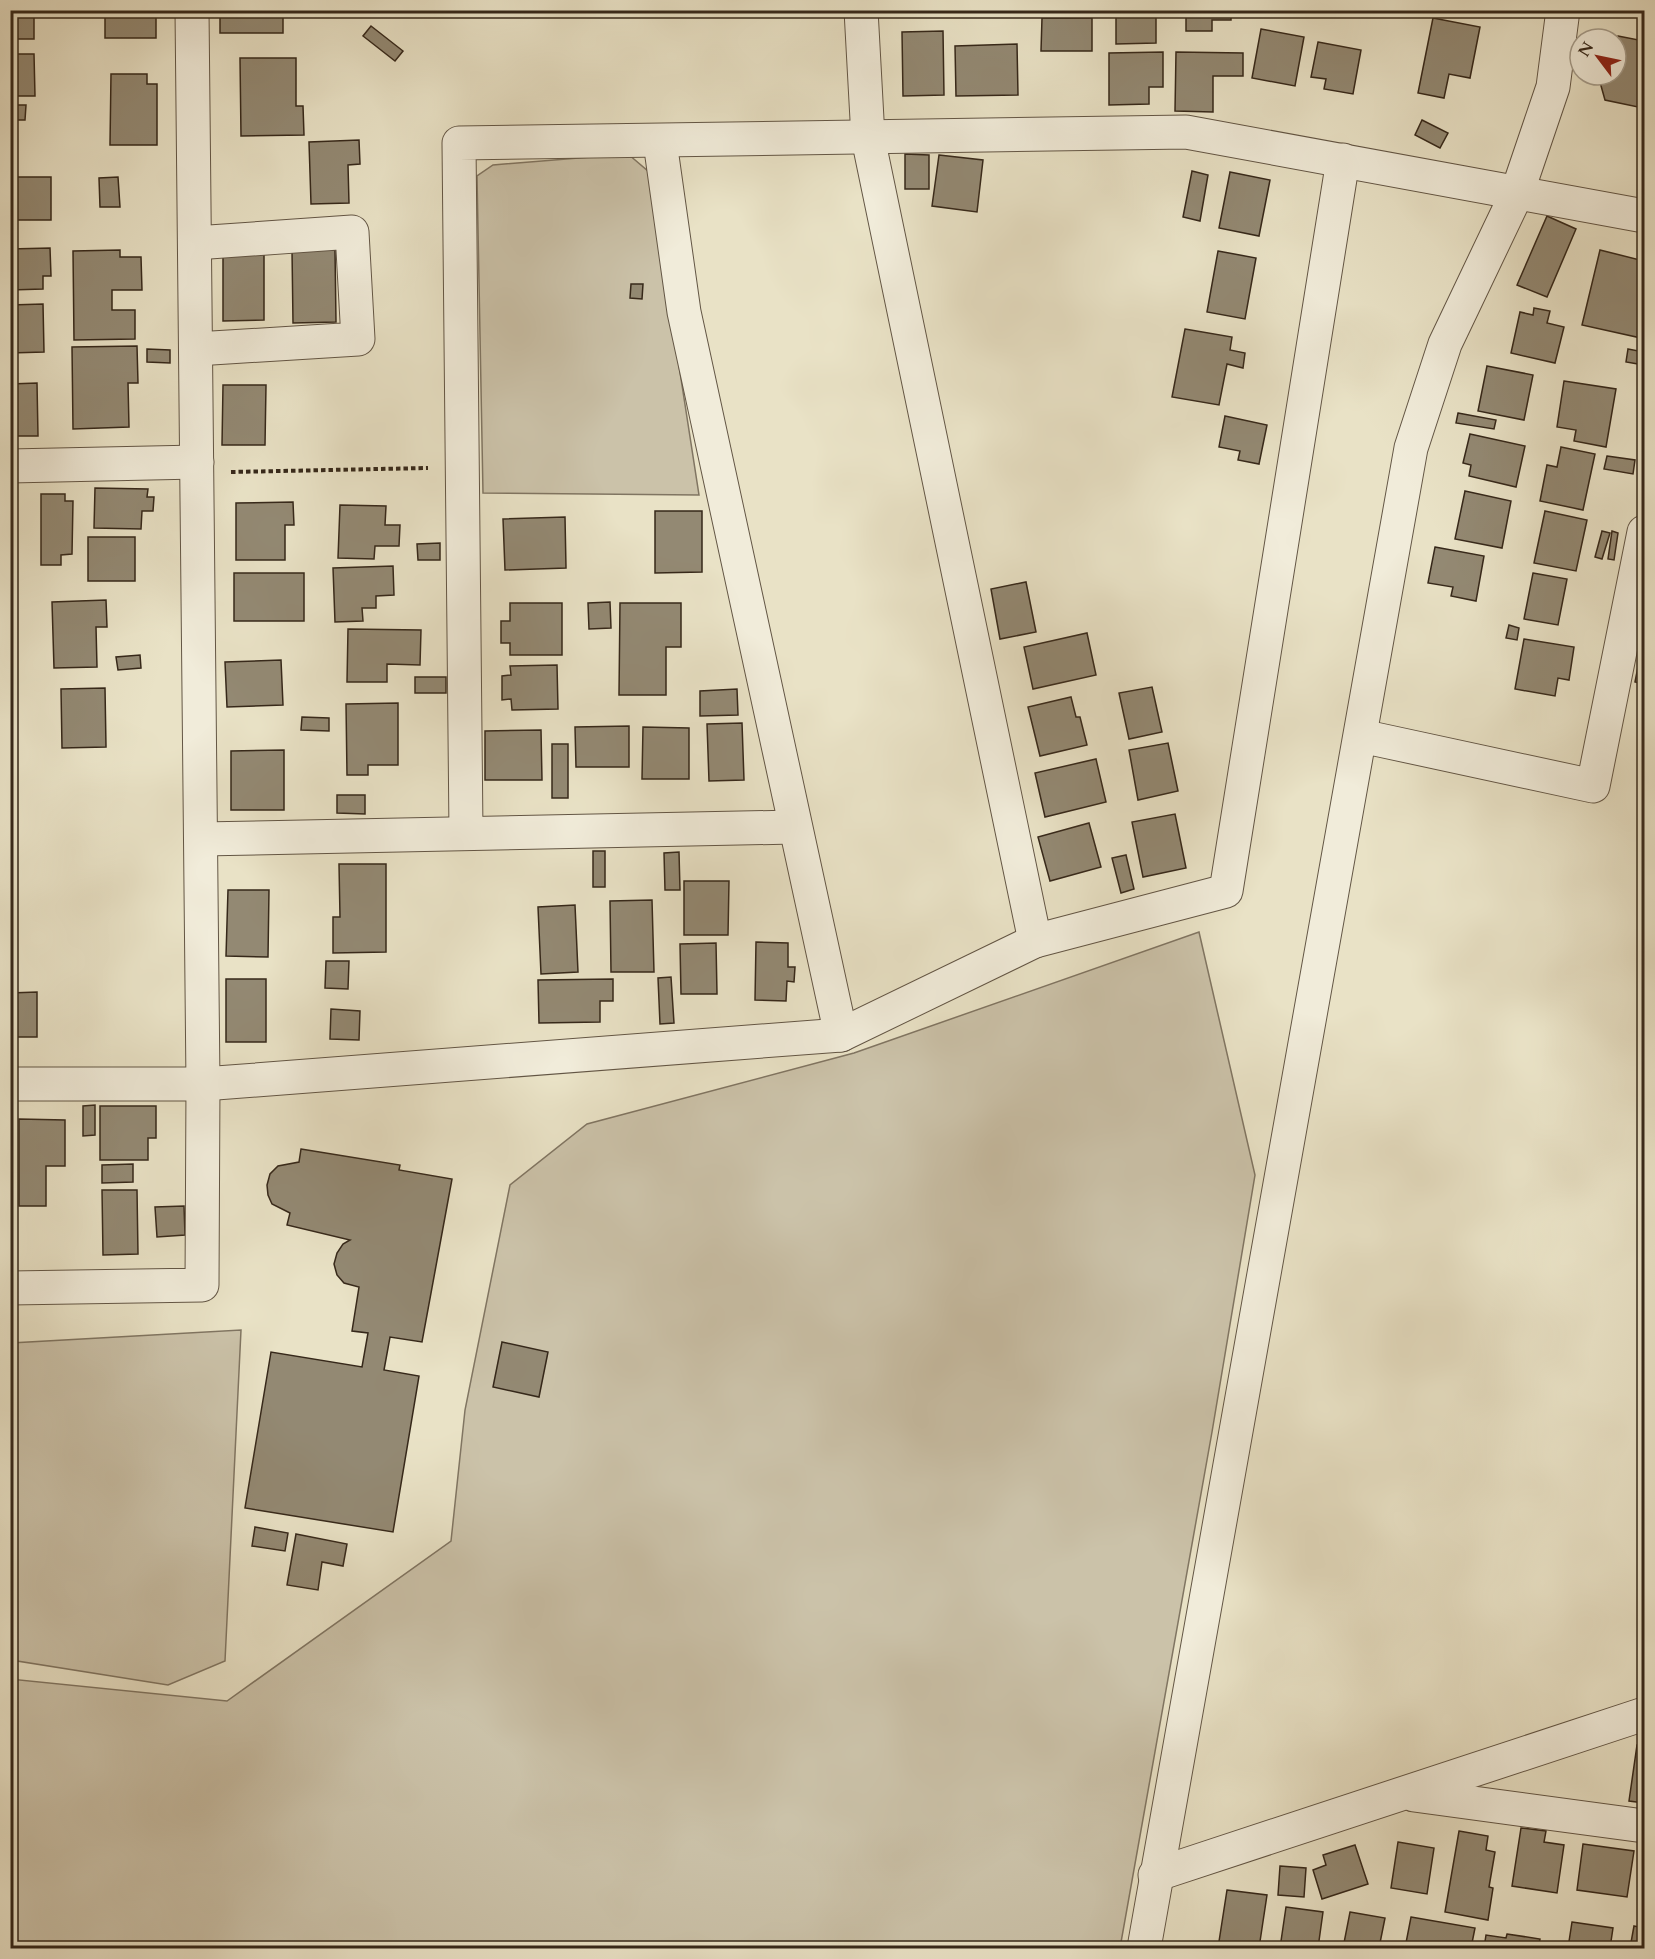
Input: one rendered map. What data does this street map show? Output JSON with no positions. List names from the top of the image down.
{
  "north": "top left"
}
